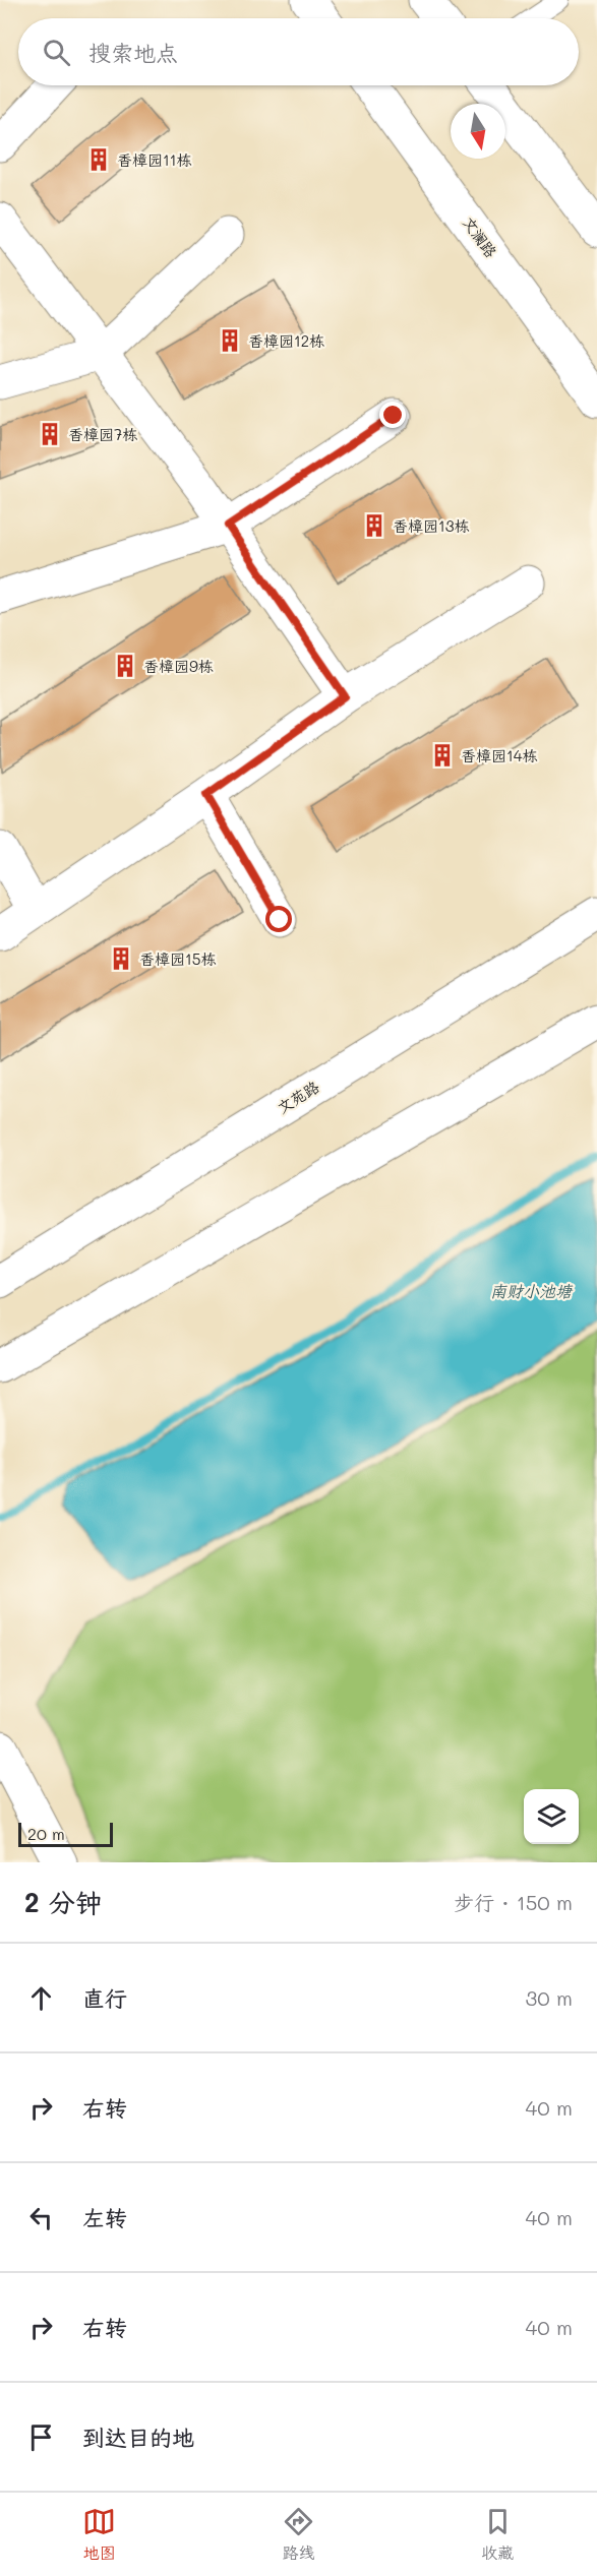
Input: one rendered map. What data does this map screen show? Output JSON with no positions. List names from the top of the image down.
{
  "streets": {
    "street": ["文澜路", "文苑路"]
  },
  "water": ["南财小池塘"],
  "places": {
    "building": [
      "香樟园11栋",
      "香樟园12栋",
      "香樟园7栋",
      "香樟园13栋",
      "香樟园9栋",
      "香樟园14栋",
      "香樟园15栋"
    ]
  },
  "scale_bar": "20 m",
  "north": "bottom",
  "page": {
    "search": "搜索地点",
    "scale": "20 m",
    "heading": ["2 分钟", "步行 · 150 m"],
    "list": [
      ["直行", "30 m"],
      ["右转", "40 m"],
      ["左转", "40 m"],
      ["右转", "40 m"],
      "到达目的地"
    ],
    "nav": ["地图", "路线", "收藏"]
  }
}
